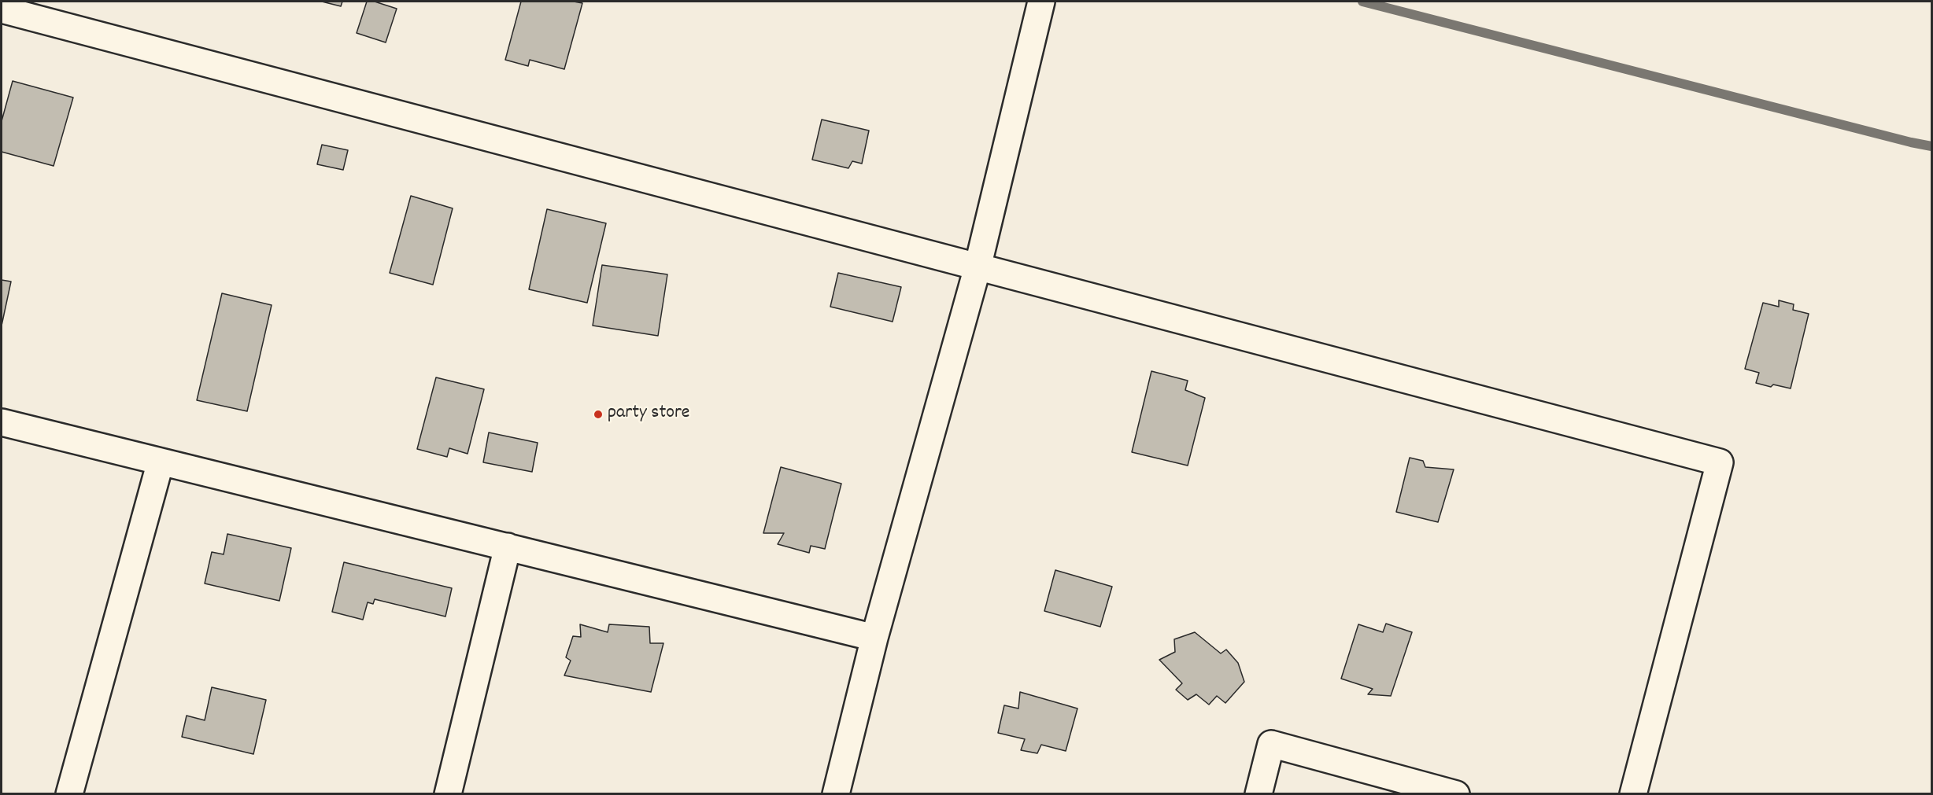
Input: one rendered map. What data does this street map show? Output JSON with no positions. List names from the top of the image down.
{
  "places": ["party store"]
}
